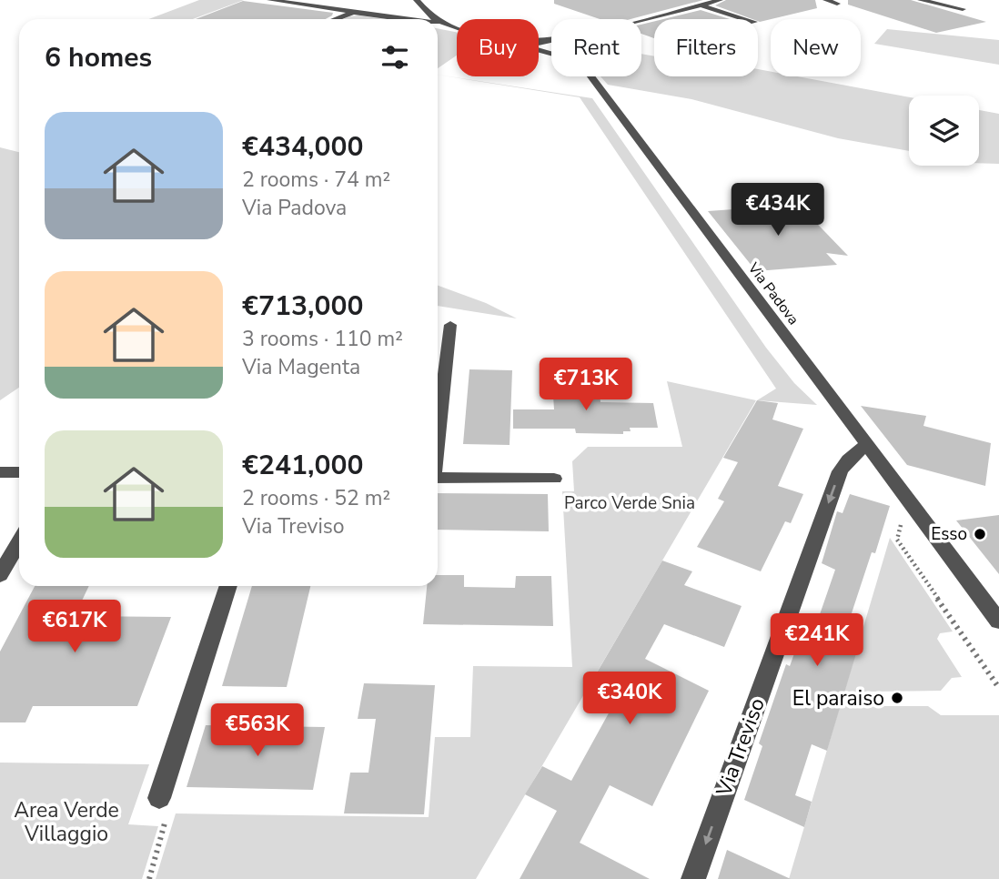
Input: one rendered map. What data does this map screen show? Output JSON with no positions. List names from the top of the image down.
{
  "streets": {
    "street": ["Via Padova", "Via Treviso"]
  },
  "crossings": [
    ["Via Padova", "Via Treviso"]
  ],
  "one_way": ["Via Treviso"],
  "parks": ["Parco Verde Snia", "Area Verde Villaggio"],
  "places": ["Esso", "El paraiso"],
  "page": {
    "chip": [
      "Buy",
      "Rent",
      "Filters",
      "New"
    ],
    "heading": "6 homes",
    "list": [
      {
        "name": "€434,000",
        "note": "2 rooms · 74 m² · Via Padova"
      },
      {
        "name": "€713,000",
        "note": "3 rooms · 110 m² · Via Magenta"
      },
      {
        "name": "€241,000",
        "note": "2 rooms · 52 m² · Via Treviso"
      }
    ],
    "price": [
      "€434K",
      "€713K",
      "€617K",
      "€241K",
      "€340K",
      "€563K"
    ]
  }
}
